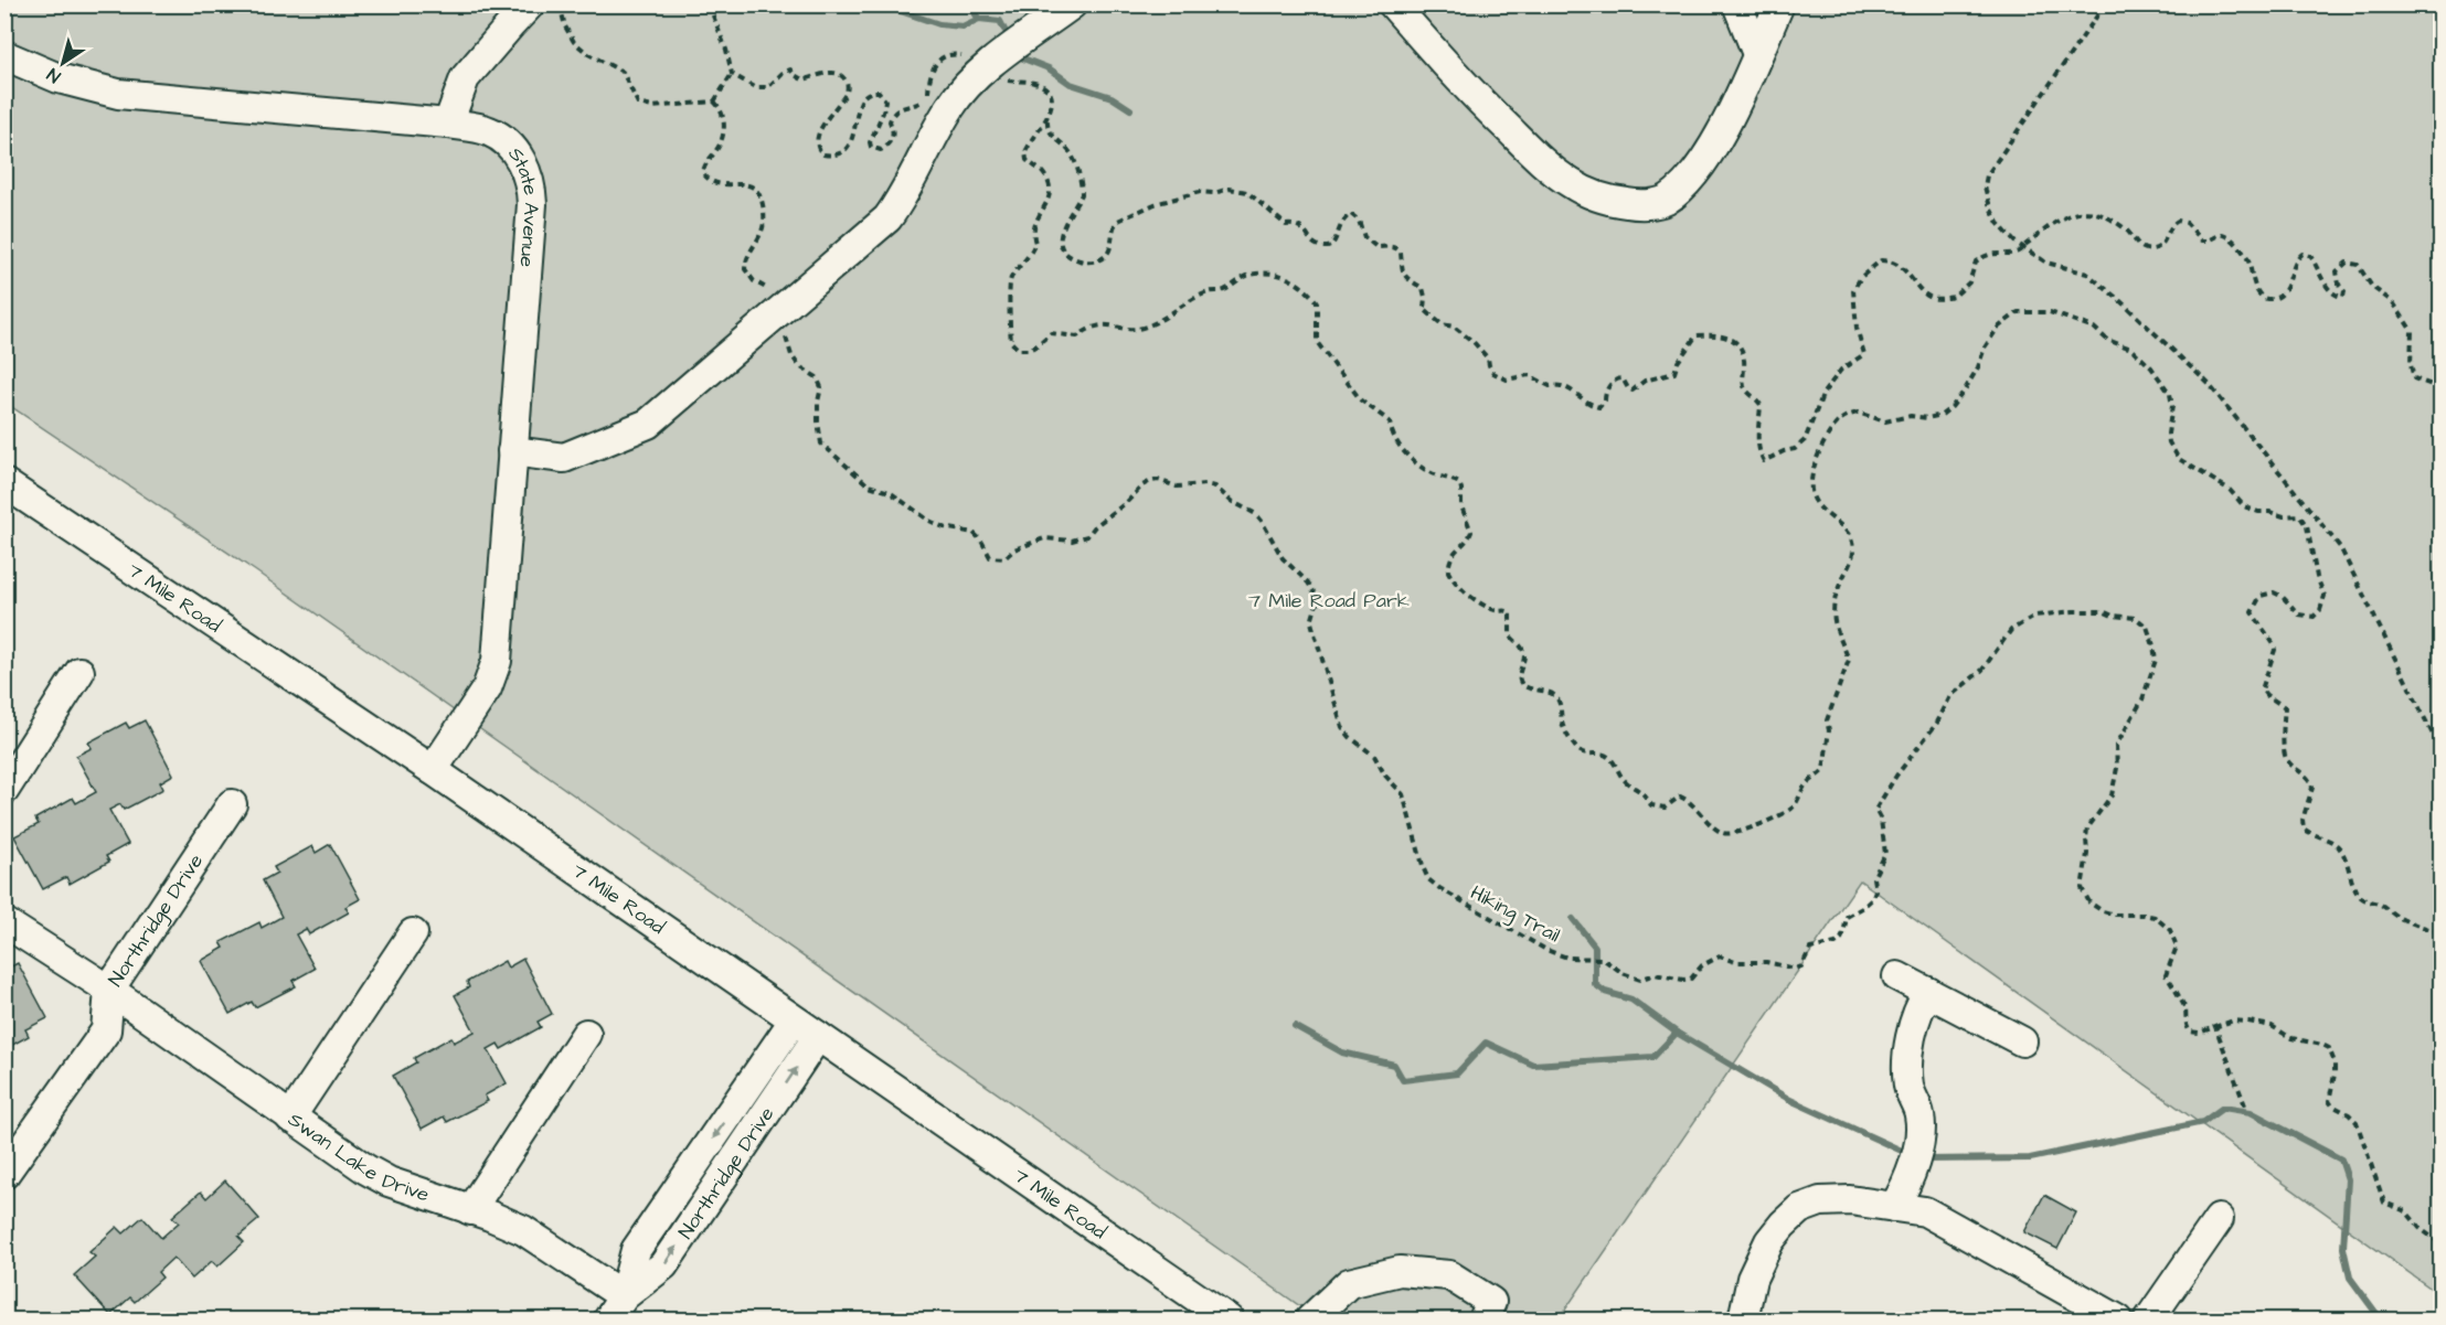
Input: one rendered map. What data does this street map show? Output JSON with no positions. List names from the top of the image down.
{
  "streets": {
    "street": [
      "State Avenue",
      "7 Mile Road",
      "Northridge Drive",
      "Swan Lake Drive"
    ],
    "path": ["Hiking Trail"]
  },
  "crossings": [
    ["State Avenue", "7 Mile Road"],
    ["7 Mile Road", "Northridge Drive"],
    ["Northridge Drive", "Swan Lake Drive"]
  ],
  "parks": ["7 Mile Road Park"],
  "north": "bottom left"
}
